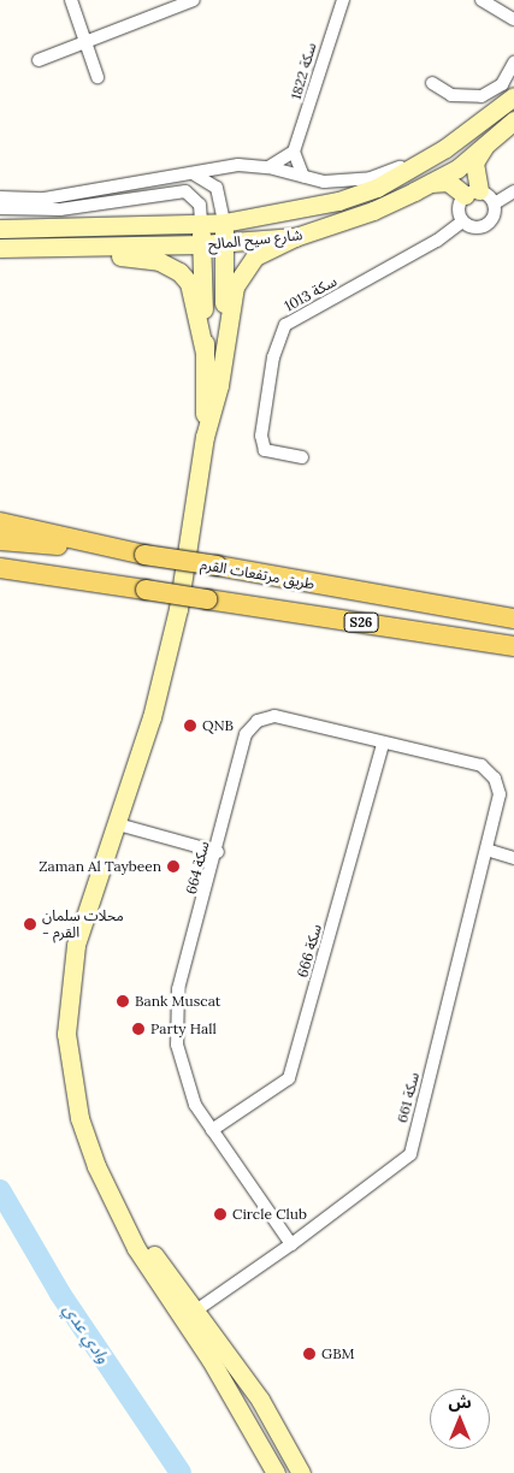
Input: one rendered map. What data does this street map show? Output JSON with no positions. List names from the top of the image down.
{
  "streets": {
    "main road": ["طريق مرتفعات القرم", "S26"],
    "street": [
      "سكة 1822",
      "شارع سيح المالح",
      "سكة 1013",
      "سكة 664",
      "سكة 666",
      "سكة 661"
    ]
  },
  "crossings": [
    ["سكة 664", "سكة 666"],
    ["سكة 664", "سكة 661"]
  ],
  "water": ["وادي عدي"],
  "places": [
    "QNB",
    "Zaman Al Taybeen",
    "محلات سلمان - القرم",
    "Bank Muscat",
    "Party Hall",
    "Circle Club",
    "GBM"
  ],
  "north": "top"
}
